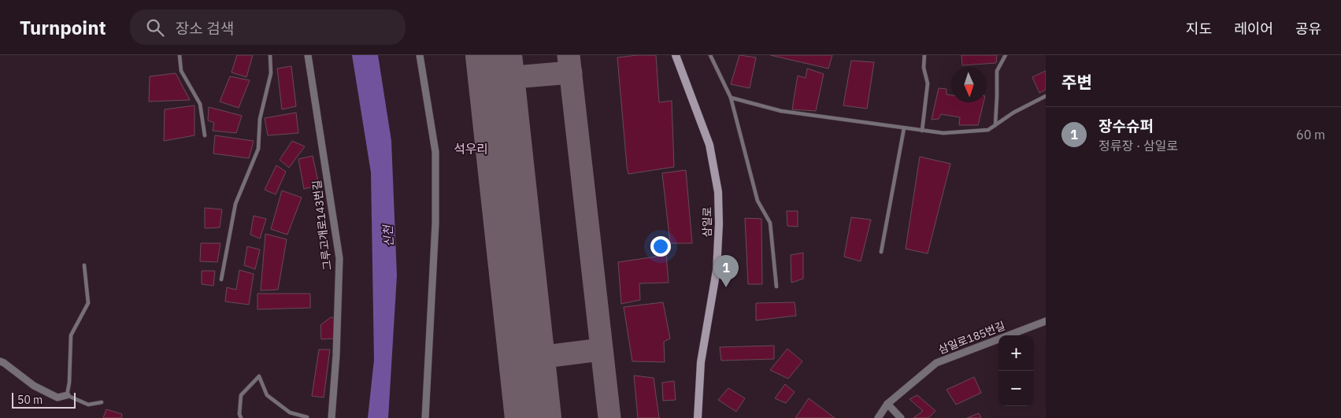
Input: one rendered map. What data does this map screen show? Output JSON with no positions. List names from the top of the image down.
{
  "streets": {
    "main road": ["삼일로"],
    "street": ["그루고개로143번길", "삼일로185번길"]
  },
  "districts": ["석우리"],
  "water": ["신천"],
  "scale_bar": "50 m",
  "north": "bottom",
  "page": {
    "header": "Turnpoint",
    "search": "장소 검색",
    "nav": ["지도", "레이어", "공유"],
    "heading": "주변",
    "list": [
      {
        "mark": "1",
        "name": "장수슈퍼",
        "note": "정류장 · 삼일로",
        "value": "60 m"
      }
    ],
    "pins": "1",
    "map_buttons": ["+", "−"],
    "scale": "50 m"
  }
}
